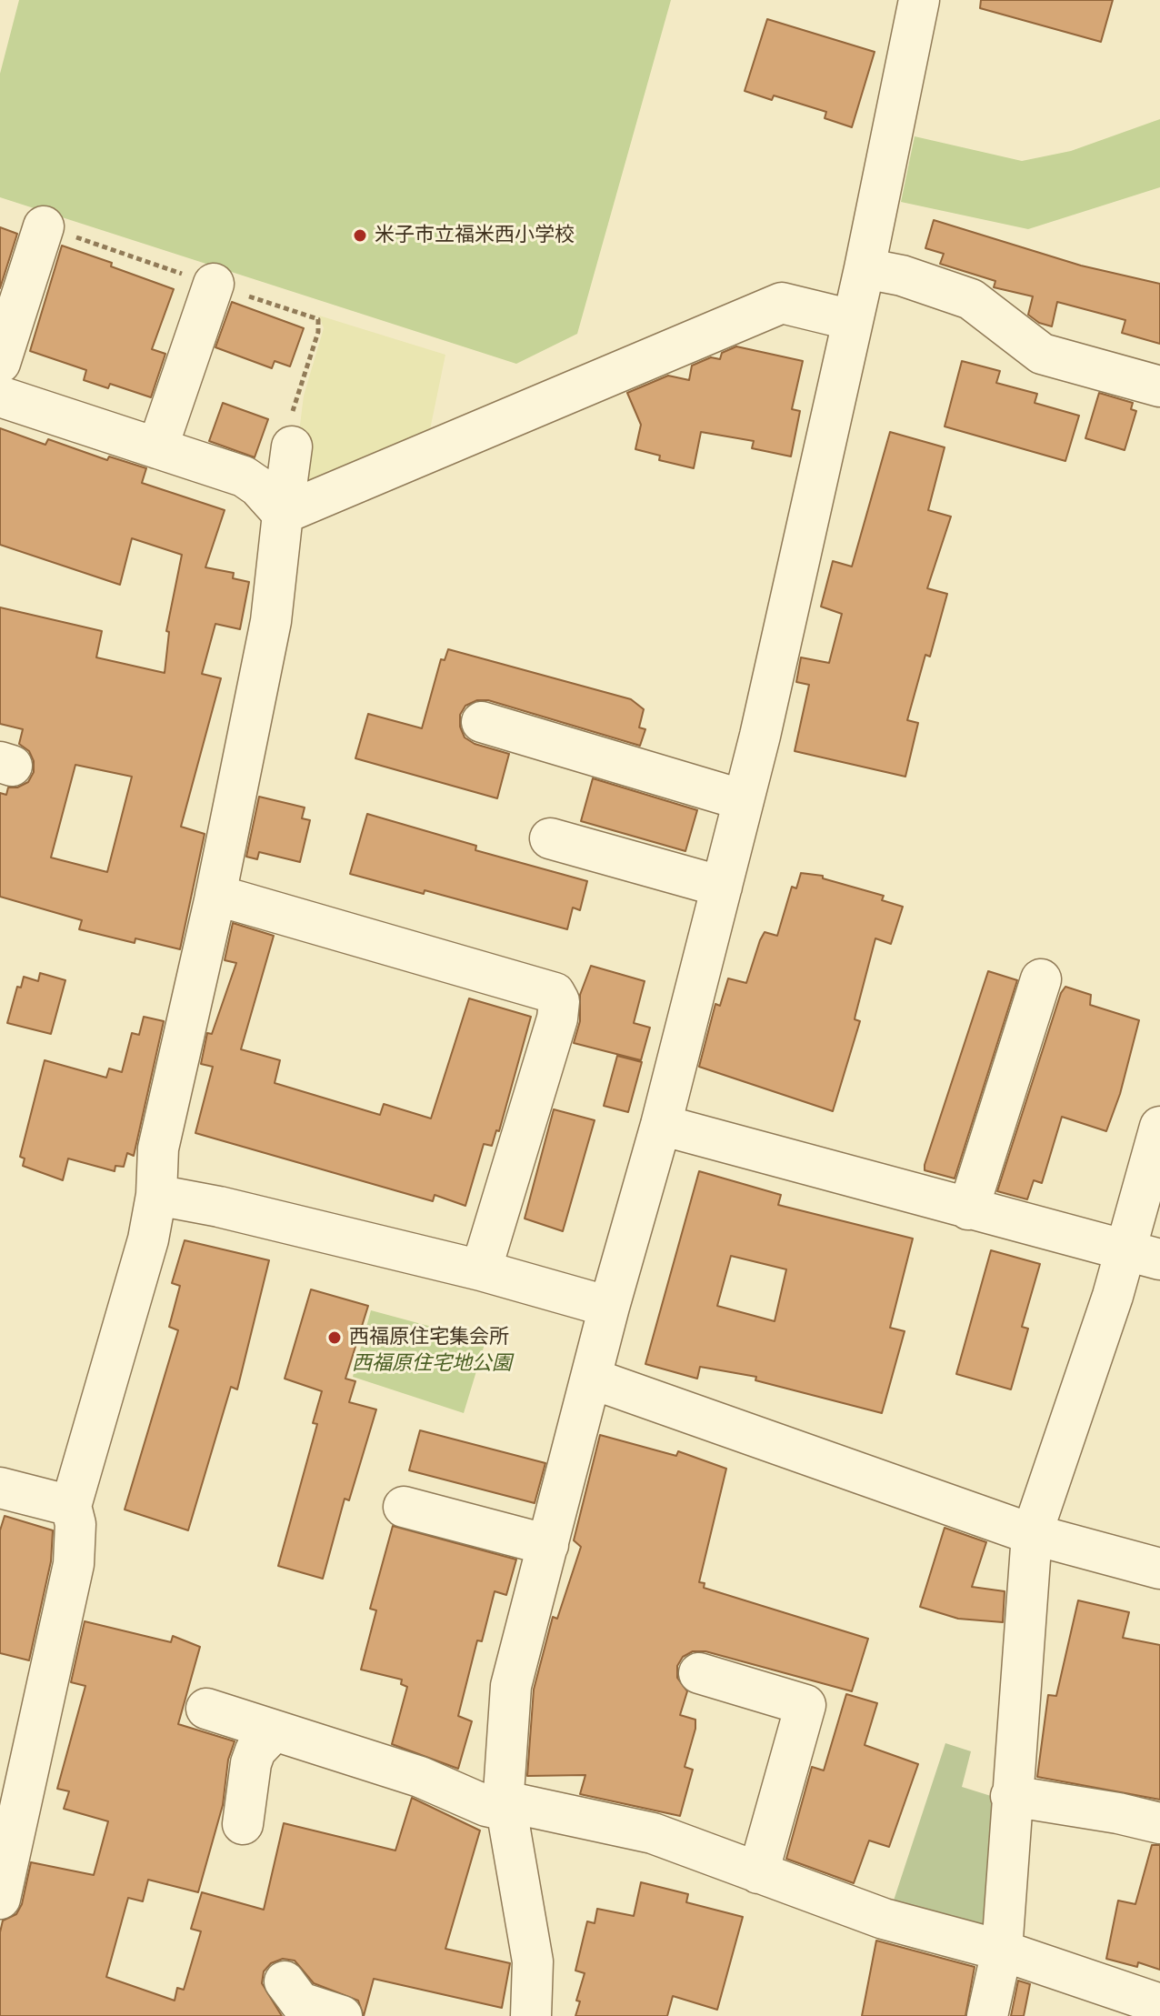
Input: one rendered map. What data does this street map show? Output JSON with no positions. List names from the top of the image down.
{
  "parks": ["西福原住宅地公園"],
  "places": ["米子市立福米西小学校", "西福原住宅集会所"]
}
